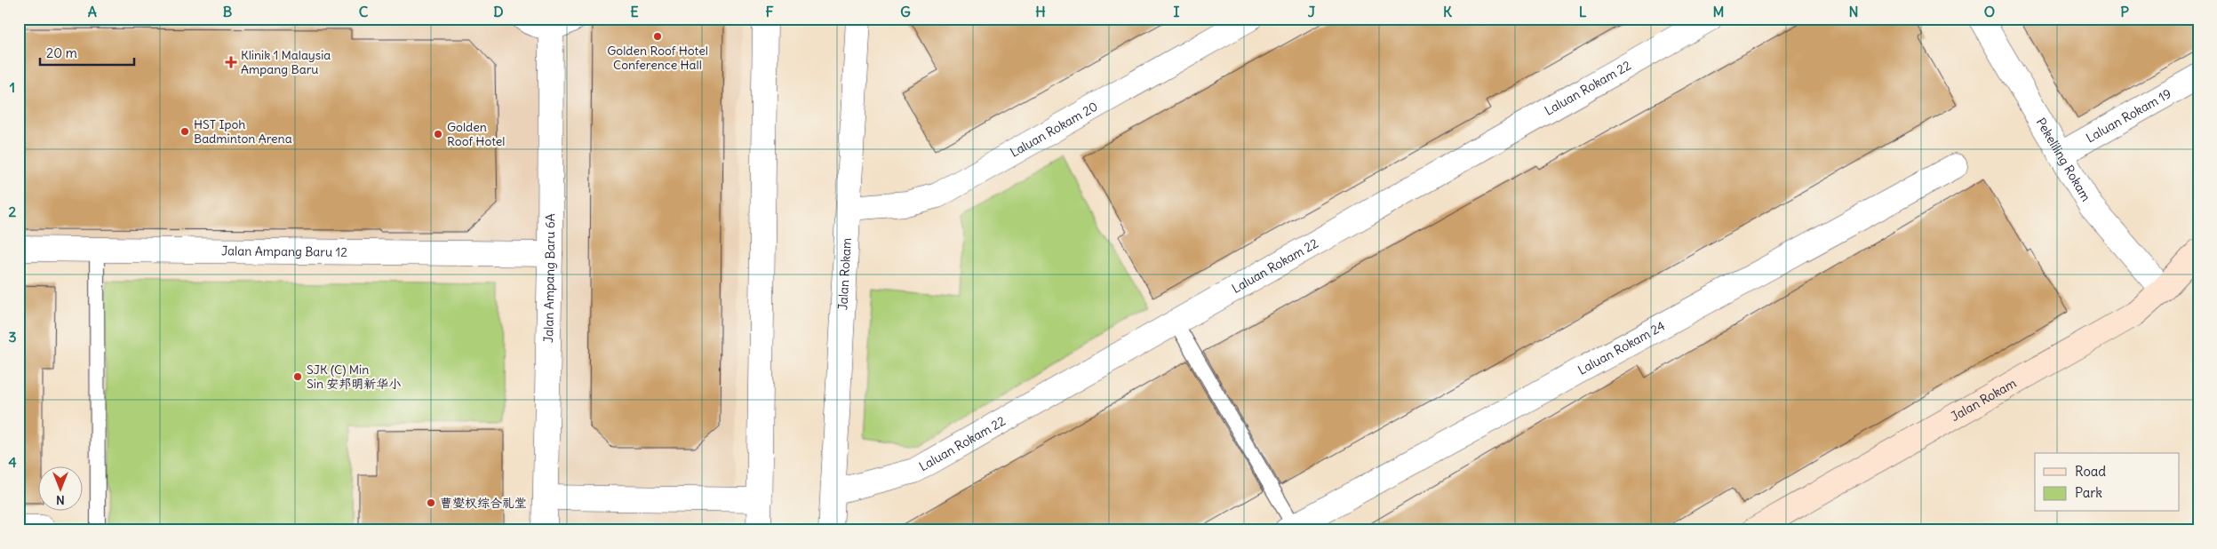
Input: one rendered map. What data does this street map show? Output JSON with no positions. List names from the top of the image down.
{
  "streets": {
    "main road": ["Jalan Rokam"],
    "street": [
      "Laluan Rokam 22",
      "Laluan Rokam 19",
      "Laluan Rokam 20",
      "Pekeliling Rokam",
      "Jalan Ampang Baru 12",
      "Jalan Ampang Baru 6A",
      "Laluan Rokam 24"
    ]
  },
  "crossings": [
    ["Laluan Rokam 22", "Jalan Rokam"],
    ["Laluan Rokam 19", "Pekeliling Rokam"],
    ["Laluan Rokam 20", "Jalan Rokam"],
    ["Pekeliling Rokam", "Jalan Rokam"],
    ["Jalan Ampang Baru 12", "Jalan Ampang Baru 6A"]
  ],
  "places": {
    "other": [
      "Golden Roof Hotel Conference Hall",
      "HST Ipoh Badminton Arena",
      "Golden Roof Hotel",
      "SJK (C) Min Sin 安邦明新华小",
      "曹燮权综合礼堂"
    ],
    "health": ["Klinik 1 Malaysia Ampang Baru"]
  },
  "legend": ["Road", "Park"],
  "scale_bar": "20 m",
  "north": "bottom",
  "grid": {
    "columns": [
      "A",
      "B",
      "C",
      "D",
      "E",
      "F",
      "G",
      "H",
      "I",
      "J",
      "K",
      "L",
      "M",
      "N",
      "O",
      "P"
    ],
    "rows": [
      "1",
      "2",
      "3",
      "4"
    ]
  }
}
